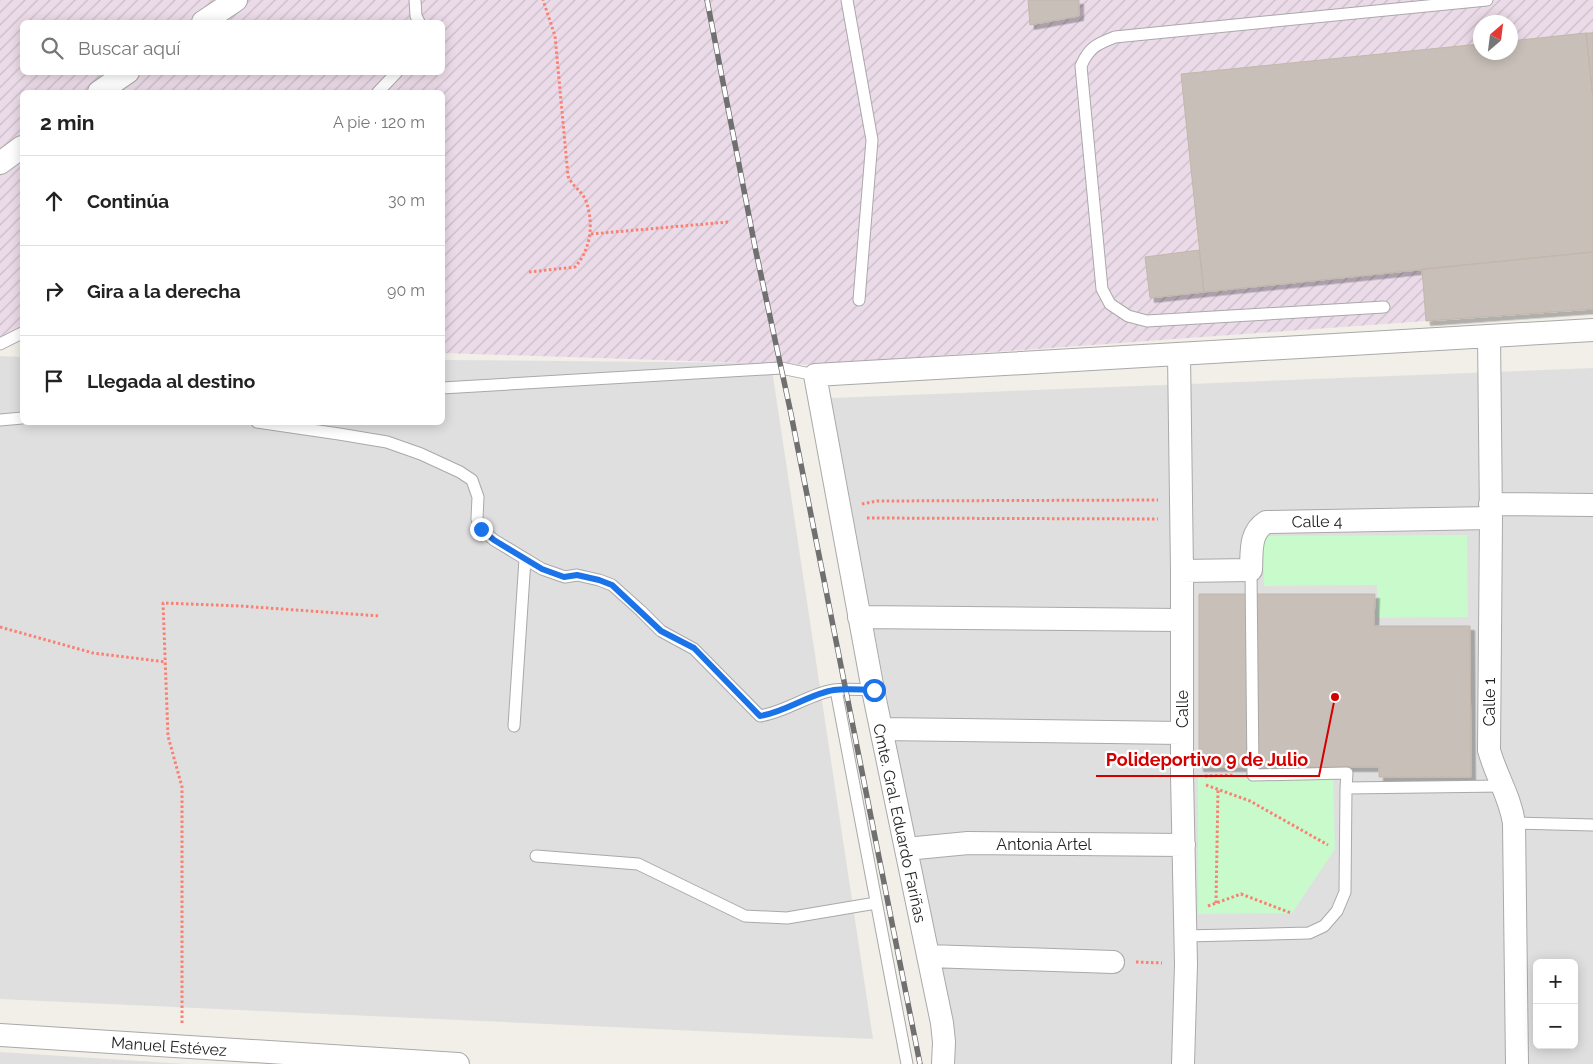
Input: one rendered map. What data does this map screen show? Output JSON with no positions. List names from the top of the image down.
{
  "streets": {
    "street": [
      "Calle 4",
      "Calle 1",
      "Calle",
      "Cmte. Gral. Eduardo Fariñas",
      "Antonia Artel",
      "Manuel Estévez"
    ]
  },
  "crossings": [
    ["Calle 4", "Calle 1"],
    ["Calle", "Antonia Artel"],
    ["Cmte. Gral. Eduardo Fariñas", "Antonia Artel"]
  ],
  "places": ["Polideportivo 9 de Julio"],
  "north": "top right",
  "page": {
    "search": "Buscar aquí",
    "heading": ["2 min", "A pie · 120 m"],
    "list": [
      ["Continúa", "30 m"],
      ["Gira a la derecha", "90 m"],
      "Llegada al destino"
    ],
    "map_buttons": ["+", "−"]
  }
}
